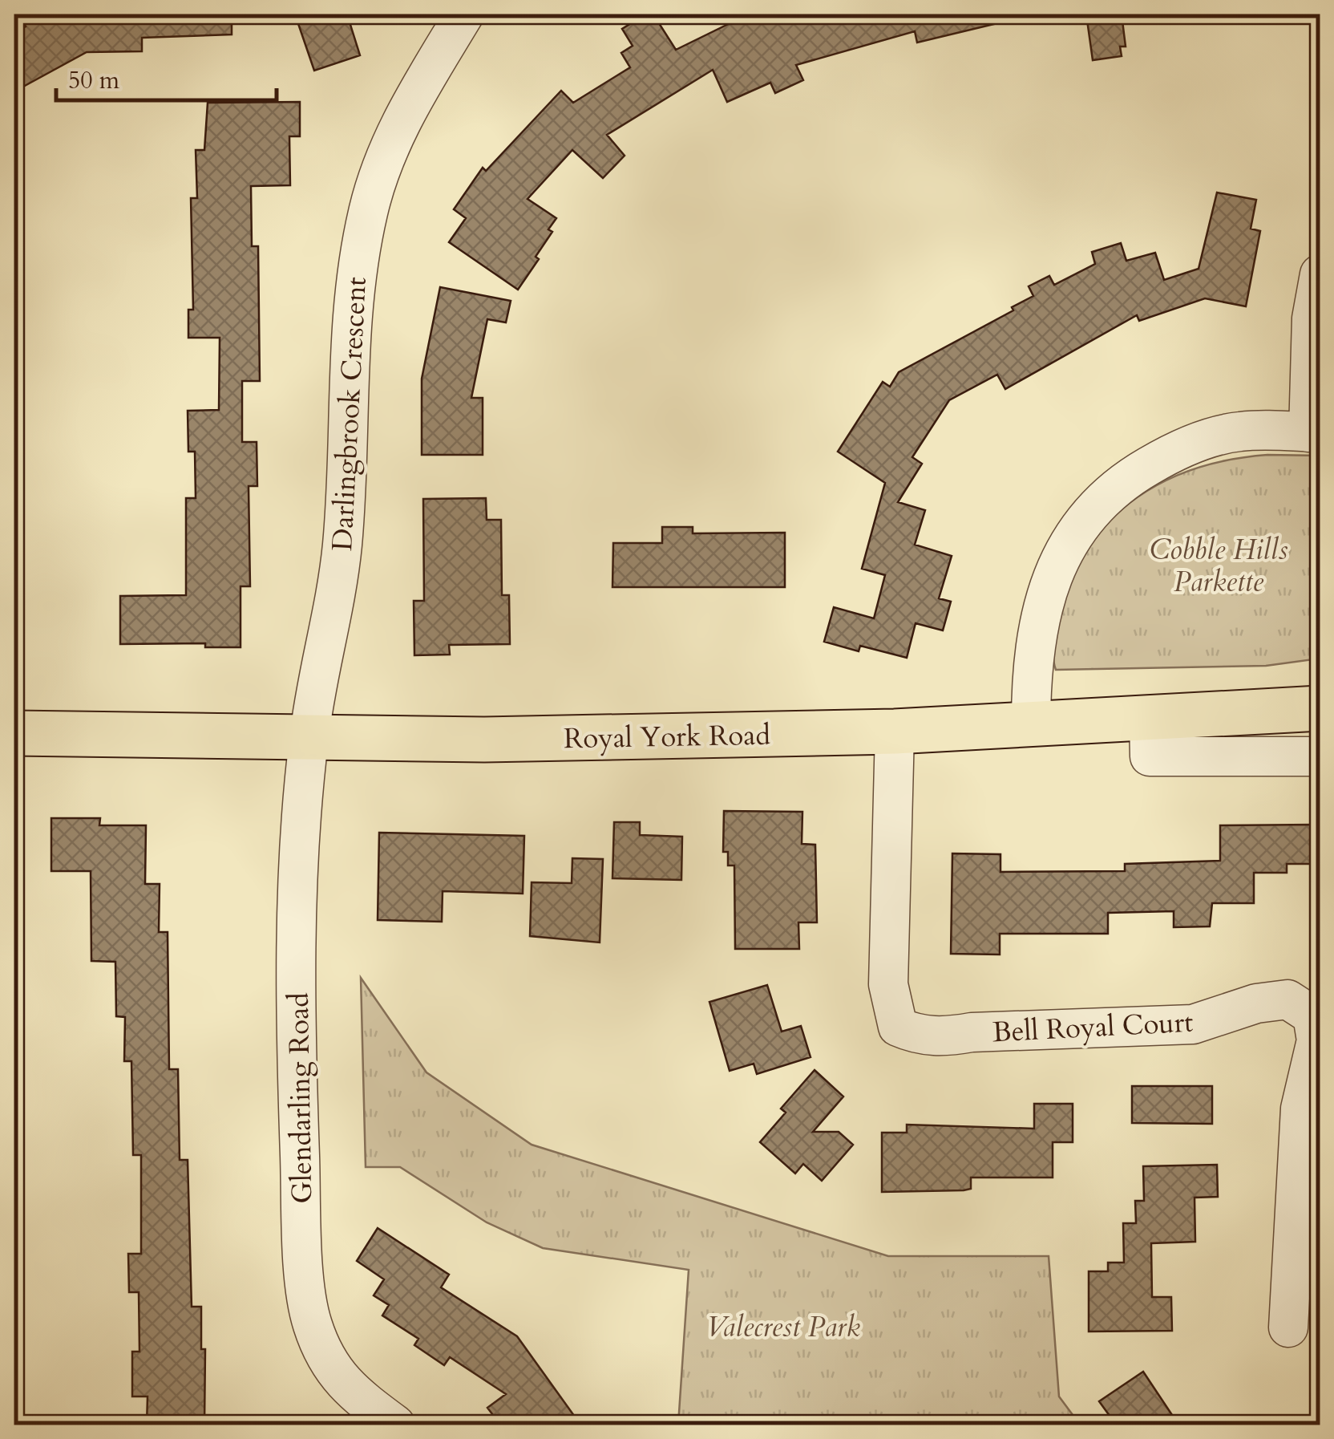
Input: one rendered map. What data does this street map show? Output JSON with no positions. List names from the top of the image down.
{
  "streets": {
    "main road": ["Royal York Road"],
    "street": ["Darlingbrook Crescent", "Bell Royal Court", "Glendarling Road"]
  },
  "crossings": [
    ["Darlingbrook Crescent", "Royal York Road"],
    ["Darlingbrook Crescent", "Glendarling Road"],
    ["Royal York Road", "Bell Royal Court"],
    ["Royal York Road", "Glendarling Road"]
  ],
  "parks": ["Cobble Hills Parkette", "Valecrest Park"],
  "scale_bar": "50 m"
}
